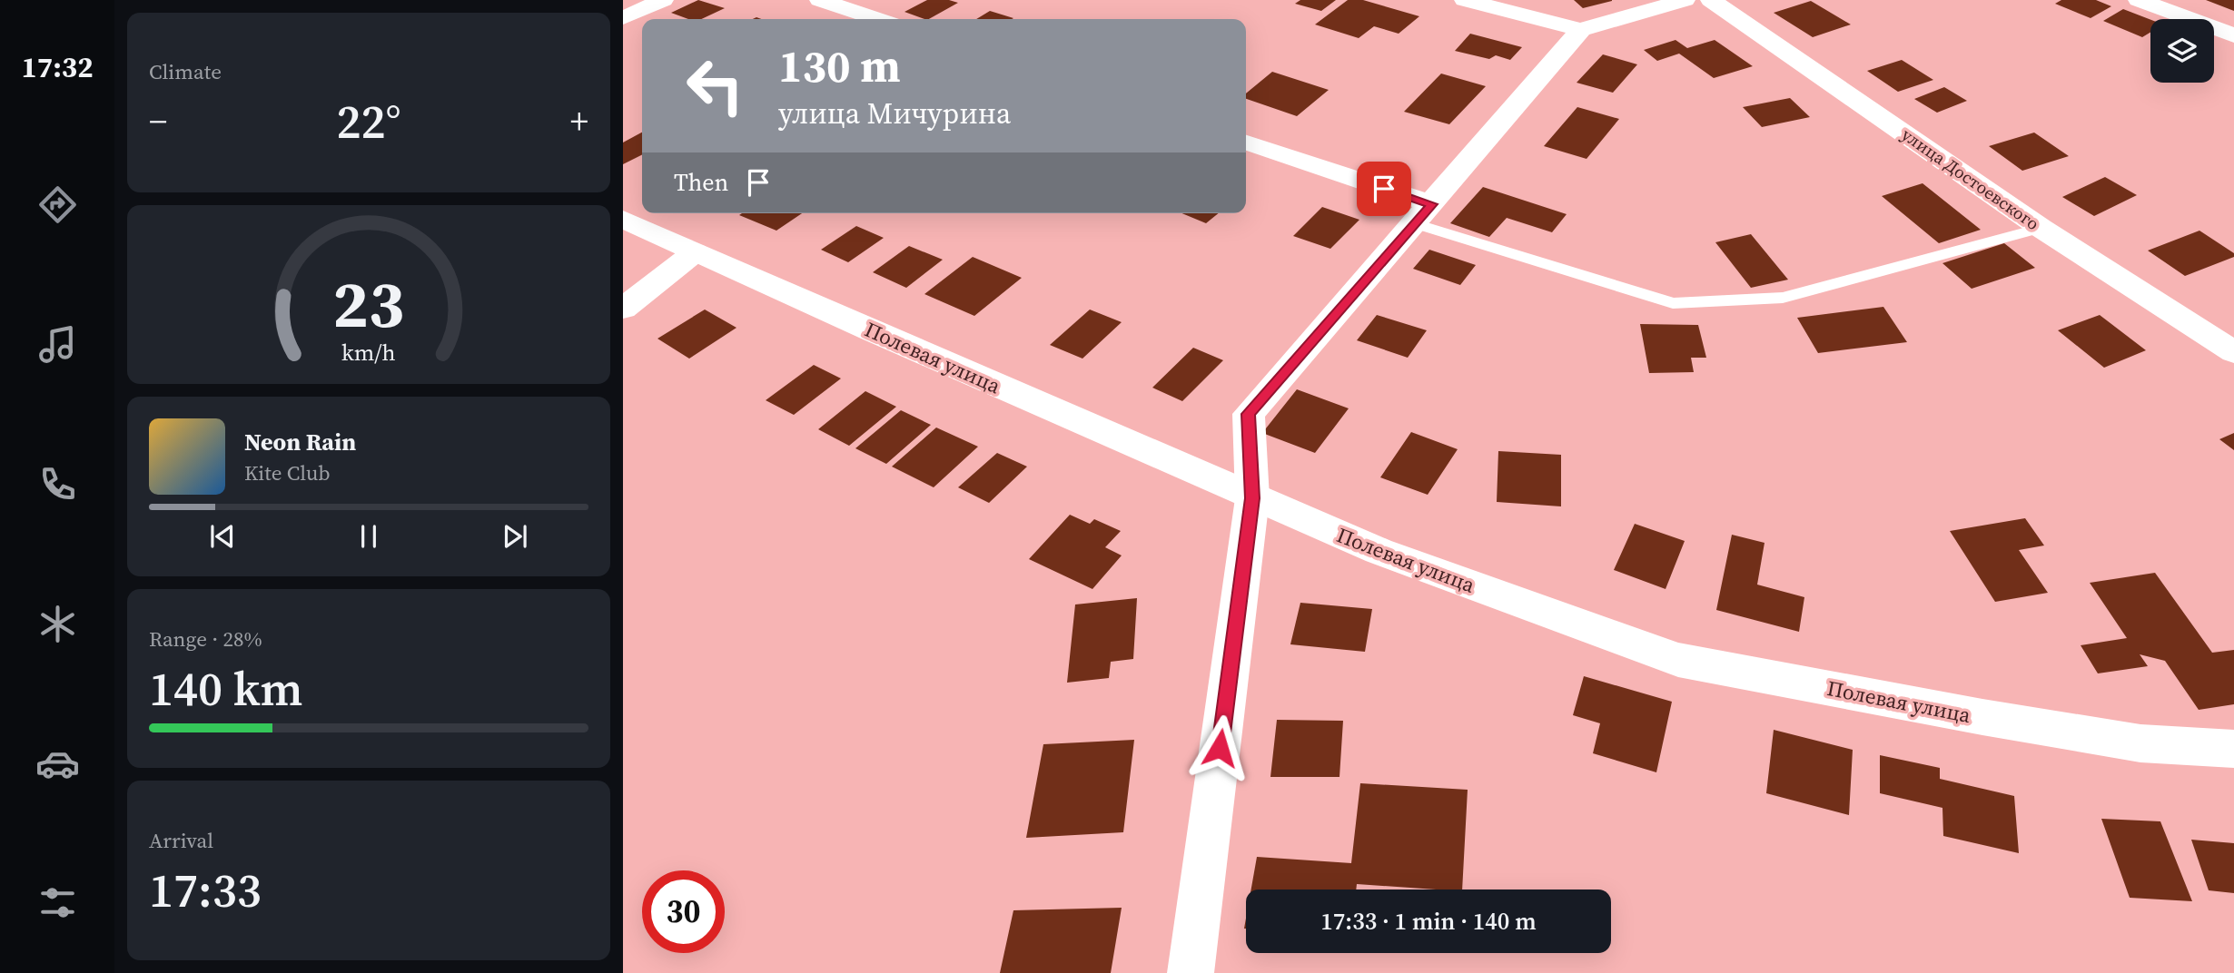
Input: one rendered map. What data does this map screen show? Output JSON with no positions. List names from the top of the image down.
{
  "streets": {
    "street": ["улица Достоевского", "Полевая улица"]
  },
  "page": {
    "tabs": "17:32",
    "tile": [
      "Climate",
      ["Range · 28%", "140 km"],
      ["Arrival", "17:33"]
    ],
    "turn": ["130 m", "улица Мичурина"],
    "heat": ["−", "22°", "+"],
    "then": "Then",
    "song": ["Neon Rain", "Kite Club"],
    "limit": "30",
    "trip": "17:33 · 1 min · 140 m",
    "gauge": ["23", "km/h"]
  }
}
